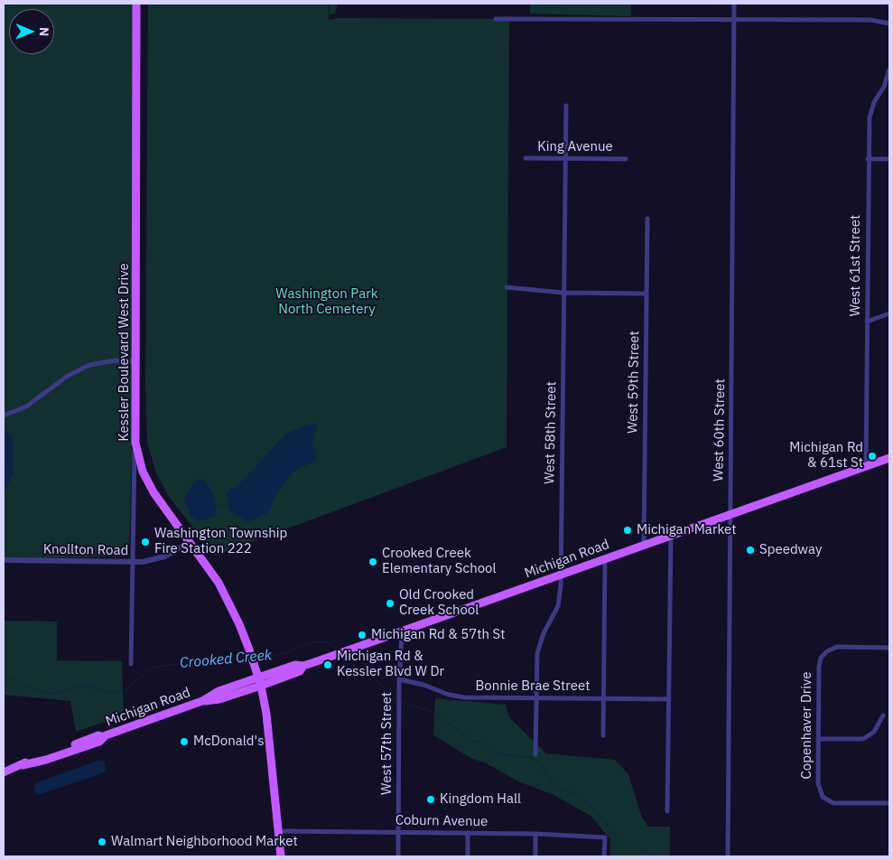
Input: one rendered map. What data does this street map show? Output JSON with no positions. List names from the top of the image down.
{
  "streets": {
    "main road": ["Kessler Boulevard West Drive", "Michigan Road"],
    "street": [
      "King Avenue",
      "West 61st Street",
      "West 59th Street",
      "West 60th Street",
      "West 58th Street",
      "Knollton Road",
      "Bonnie Brae Street",
      "Copenhaver Drive",
      "West 57th Street",
      "Coburn Avenue"
    ]
  },
  "crossings": [
    ["King Avenue", "West 58th Street"],
    ["West 61st Street", "Michigan Road"],
    ["Kessler Boulevard West Drive", "Knollton Road"],
    ["Kessler Boulevard West Drive", "Michigan Road"],
    ["Kessler Boulevard West Drive", "Coburn Avenue"],
    ["West 59th Street", "Michigan Road"],
    ["West 60th Street", "Michigan Road"],
    ["West 58th Street", "Michigan Road"],
    ["West 58th Street", "Bonnie Brae Street"],
    ["Michigan Road", "West 57th Street"],
    ["Bonnie Brae Street", "West 57th Street"],
    ["West 57th Street", "Coburn Avenue"]
  ],
  "water": ["Crooked Creek"],
  "parks": ["Washington Park North Cemetery"],
  "places": [
    "Michigan Rd & 61st St",
    "Michigan Market",
    "Washington Township Fire Station 222",
    "Speedway",
    "Crooked Creek Elementary School",
    "Old Crooked Creek School",
    "Michigan Rd & 57th St",
    "Michigan Rd & Kessler Blvd W Dr",
    "McDonald's",
    "Kingdom Hall",
    "Walmart Neighborhood Market"
  ],
  "north": "right"
}
